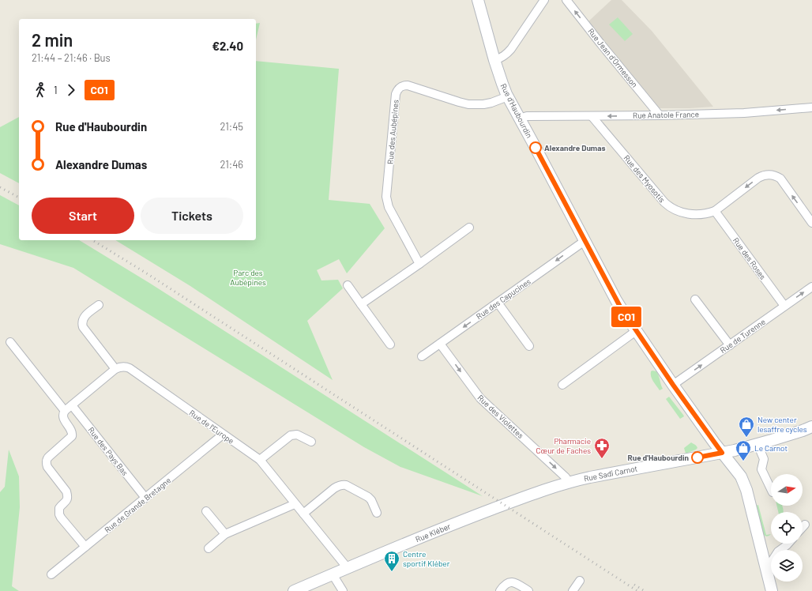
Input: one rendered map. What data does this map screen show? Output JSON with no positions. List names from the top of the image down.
{
  "streets": {
    "main road": ["Rue d'Haubourdin", "Rue Sadi Carnot", "Rue Kléber"],
    "street": [
      "Rue Jean d'Ormesson",
      "Rue Anatole France",
      "Rue des Aubépines",
      "Rue des Myosotis",
      "Rue des Roses",
      "Rue des Capucines",
      "Rue de Turenne",
      "Rue des Violettes",
      "Rue de l'Europe",
      "Rue des Pays Bas",
      "Rue de Grande Bretagne"
    ]
  },
  "crossings": [
    ["Rue Jean d'Ormesson", "Rue Anatole France"],
    ["Rue d'Haubourdin", "Rue Anatole France"],
    ["Rue d'Haubourdin", "Rue des Aubépines"],
    ["Rue d'Haubourdin", "Rue des Capucines"],
    ["Rue d'Haubourdin", "Rue de Turenne"],
    ["Rue d'Haubourdin", "Rue Sadi Carnot"],
    ["Rue Anatole France", "Rue des Myosotis"],
    ["Rue des Myosotis", "Rue des Roses"],
    ["Rue des Roses", "Rue de Turenne"],
    ["Rue des Capucines", "Rue des Violettes"],
    ["Rue des Violettes", "Rue Sadi Carnot"],
    ["Rue de l'Europe", "Rue de Grande Bretagne"],
    ["Rue de l'Europe", "Rue Kléber"],
    ["Rue des Pays Bas", "Rue de Grande Bretagne"],
    ["Rue Sadi Carnot", "Rue Kléber"]
  ],
  "one_way": [
    "Rue Jean d'Ormesson",
    "Rue Anatole France",
    "Rue des Capucines",
    "Rue de Turenne",
    "Rue des Violettes"
  ],
  "parks": ["Parc des Aubépines"],
  "places": {
    "other": ["Alexandre Dumas", "Rue d'Haubourdin"],
    "shop": ["New center lesaffre cycles", "Le Carnot"],
    "pharmacy": ["Pharmacie Cœur de Faches"],
    "building": ["Centre sportif Kléber"]
  },
  "lines": ["bus line CO1"],
  "north": "right",
  "page": {
    "on_map": "CO1",
    "heading": ["2 min", "21:44 – 21:46 · Bus", "€2.40"],
    "legs": ["1", "CO1"],
    "list": [
      {
        "name": "Rue d'Haubourdin",
        "value": "21:45"
      },
      {
        "name": "Alexandre Dumas",
        "value": "21:46"
      }
    ],
    "buttons": ["Start", "Tickets"]
  }
}
